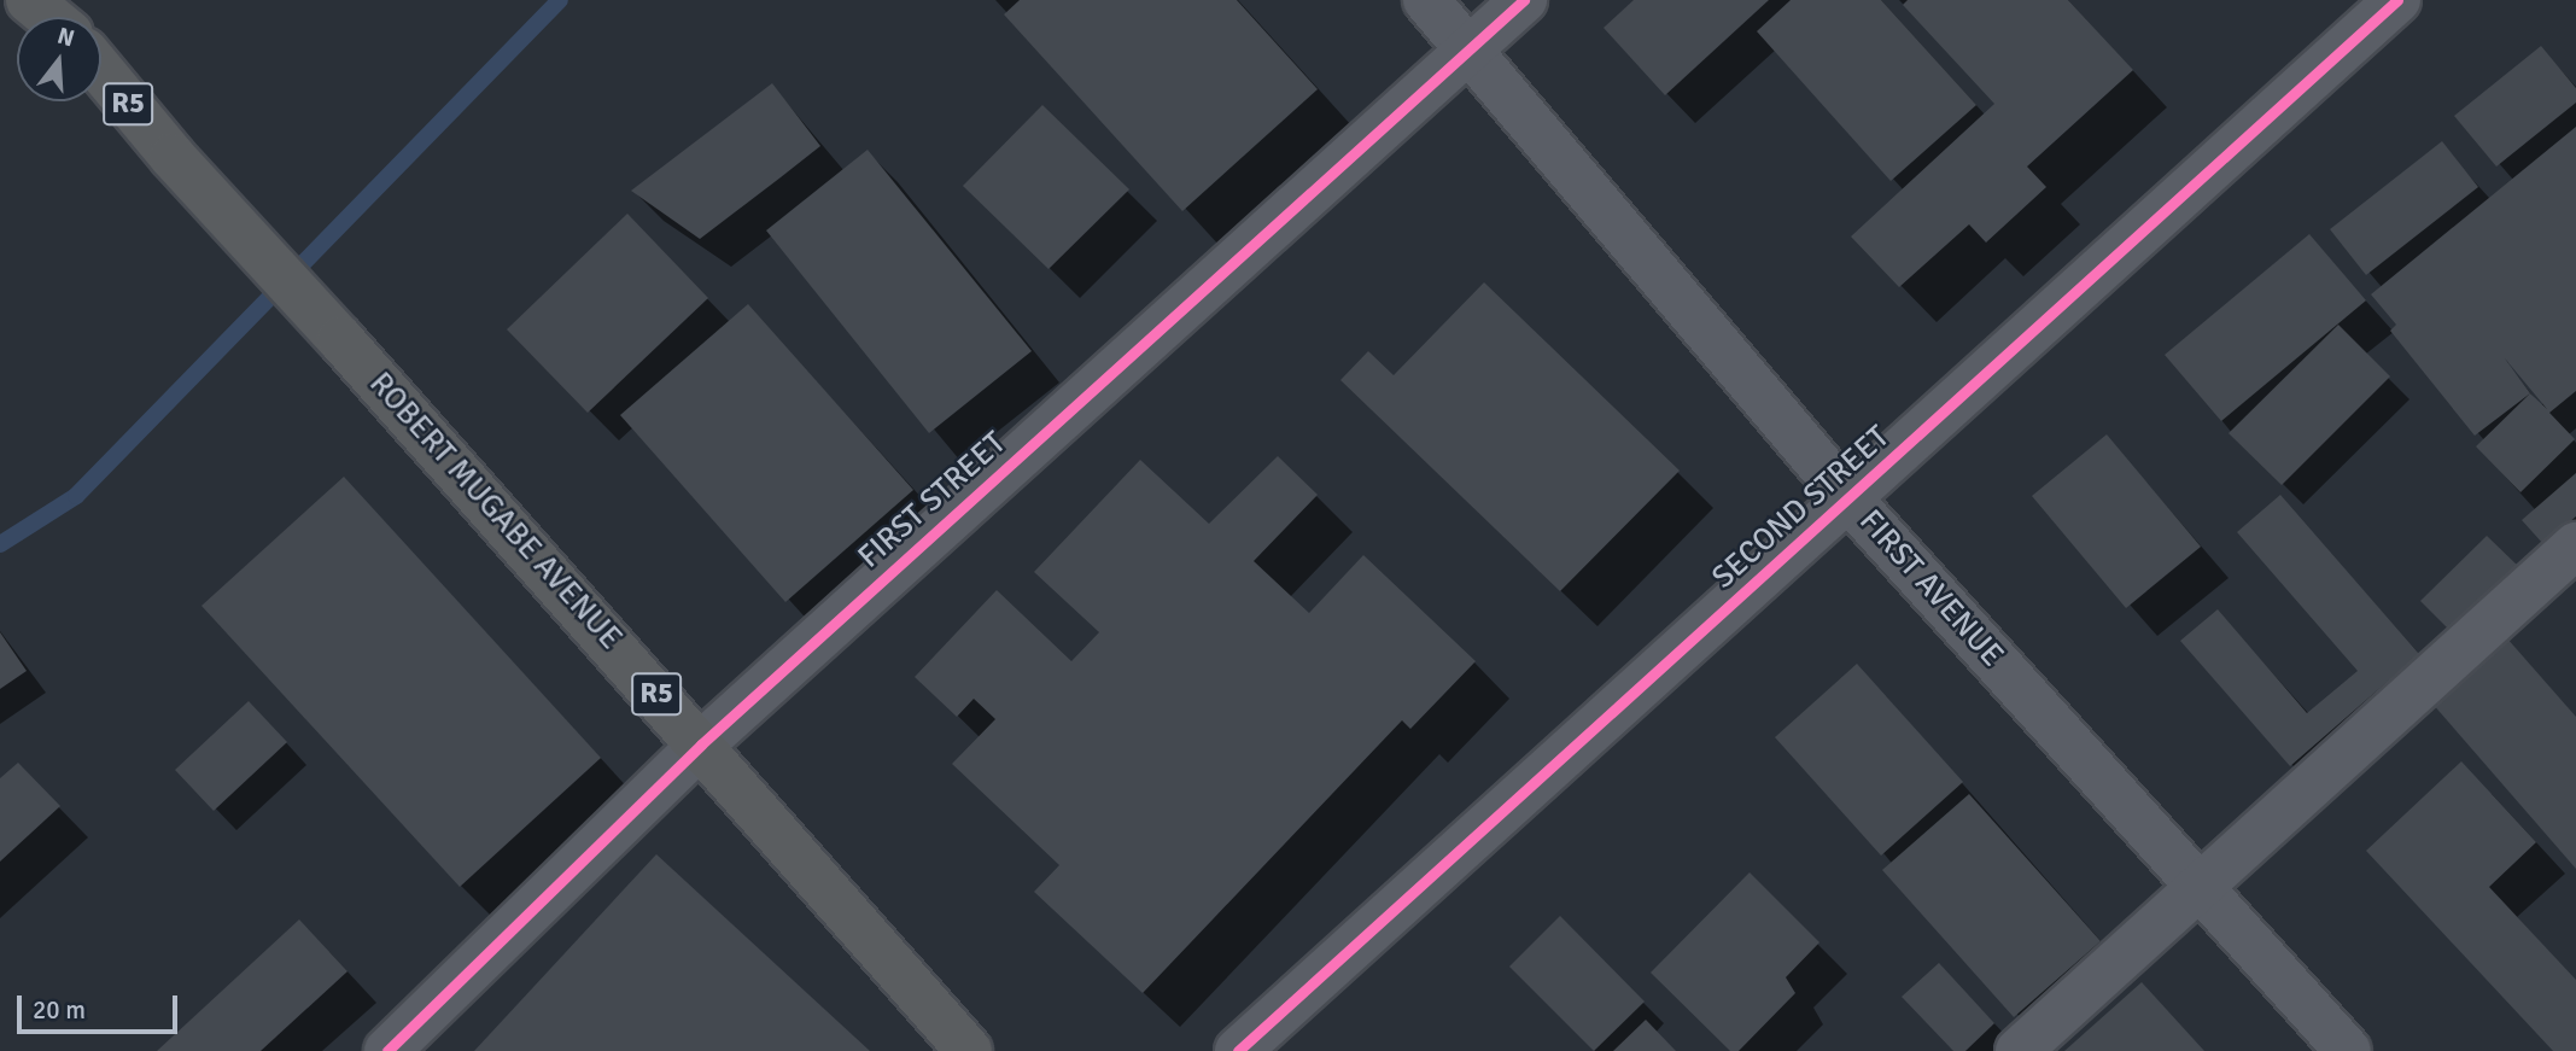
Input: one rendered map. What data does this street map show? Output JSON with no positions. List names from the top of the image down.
{
  "streets": {
    "highway": ["R5", "ROBERT MUGABE AVENUE"],
    "street": ["FIRST STREET", "SECOND STREET", "FIRST AVENUE"]
  },
  "crossings": [
    ["FIRST STREET", "ROBERT MUGABE AVENUE"],
    ["FIRST STREET", "FIRST AVENUE"],
    ["SECOND STREET", "FIRST AVENUE"]
  ],
  "scale_bar": "20 m",
  "north": "top"
}
